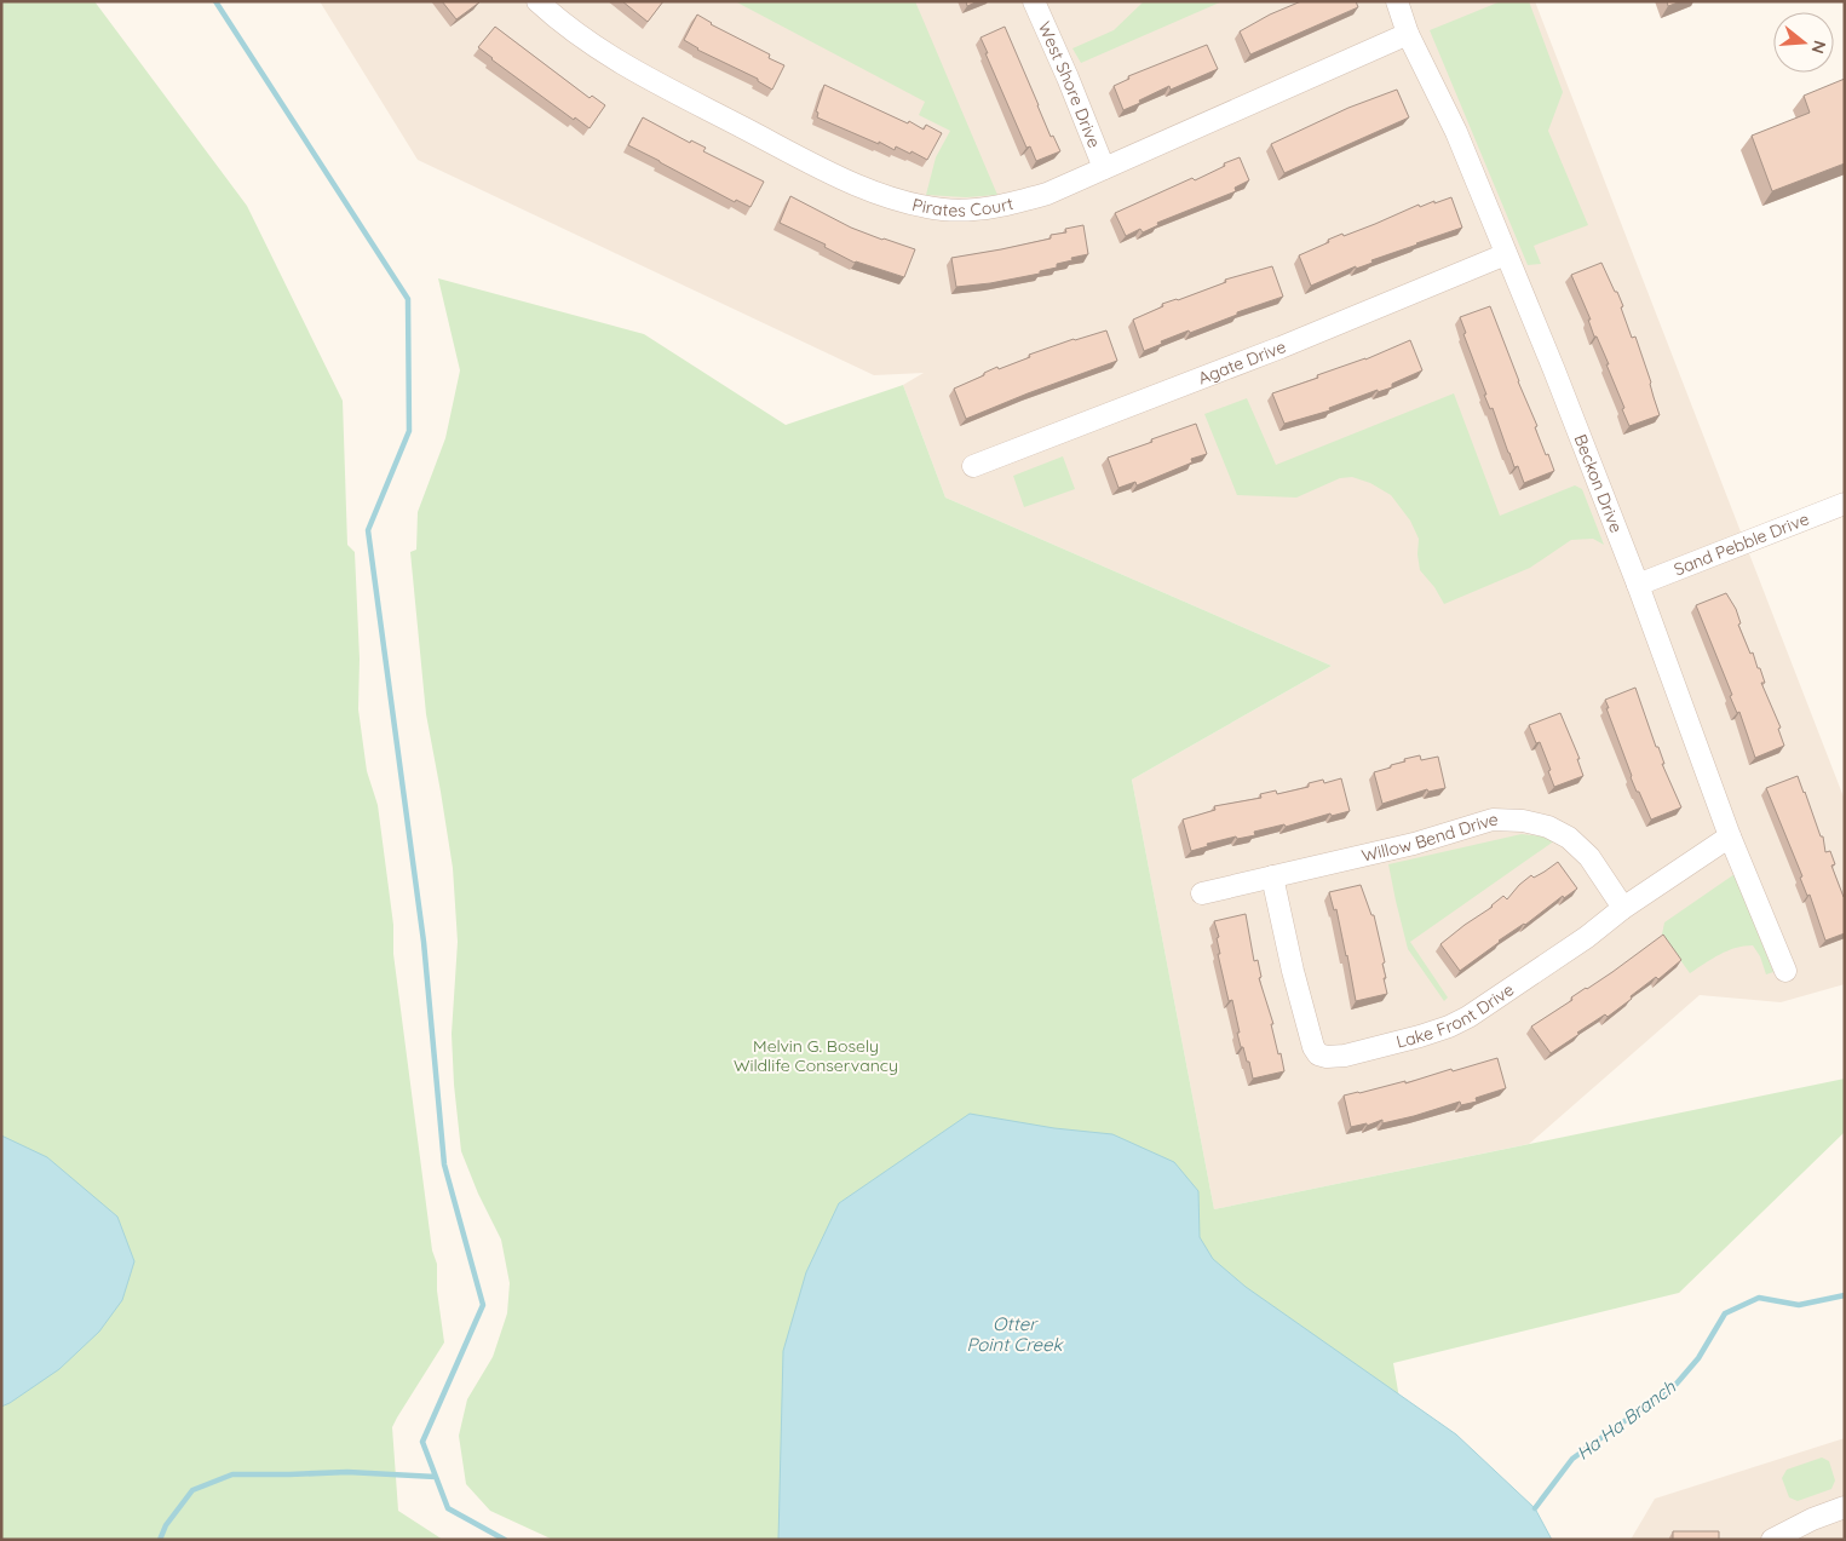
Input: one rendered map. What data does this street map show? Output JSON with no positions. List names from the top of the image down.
{
  "streets": {
    "street": [
      "West Shore Drive",
      "Pirates Court",
      "Agate Drive",
      "Beckon Drive",
      "Sand Pebble Drive",
      "Willow Bend Drive",
      "Lake Front Drive"
    ]
  },
  "crossings": [
    ["West Shore Drive", "Pirates Court"],
    ["Pirates Court", "Beckon Drive"],
    ["Agate Drive", "Beckon Drive"],
    ["Beckon Drive", "Sand Pebble Drive"],
    ["Beckon Drive", "Lake Front Drive"],
    ["Willow Bend Drive", "Lake Front Drive"]
  ],
  "water": ["Otter Point Creek", "Ha Ha Branch"],
  "parks": ["Melvin G. Bosely Wildlife Conservancy"],
  "north": "right"
}
